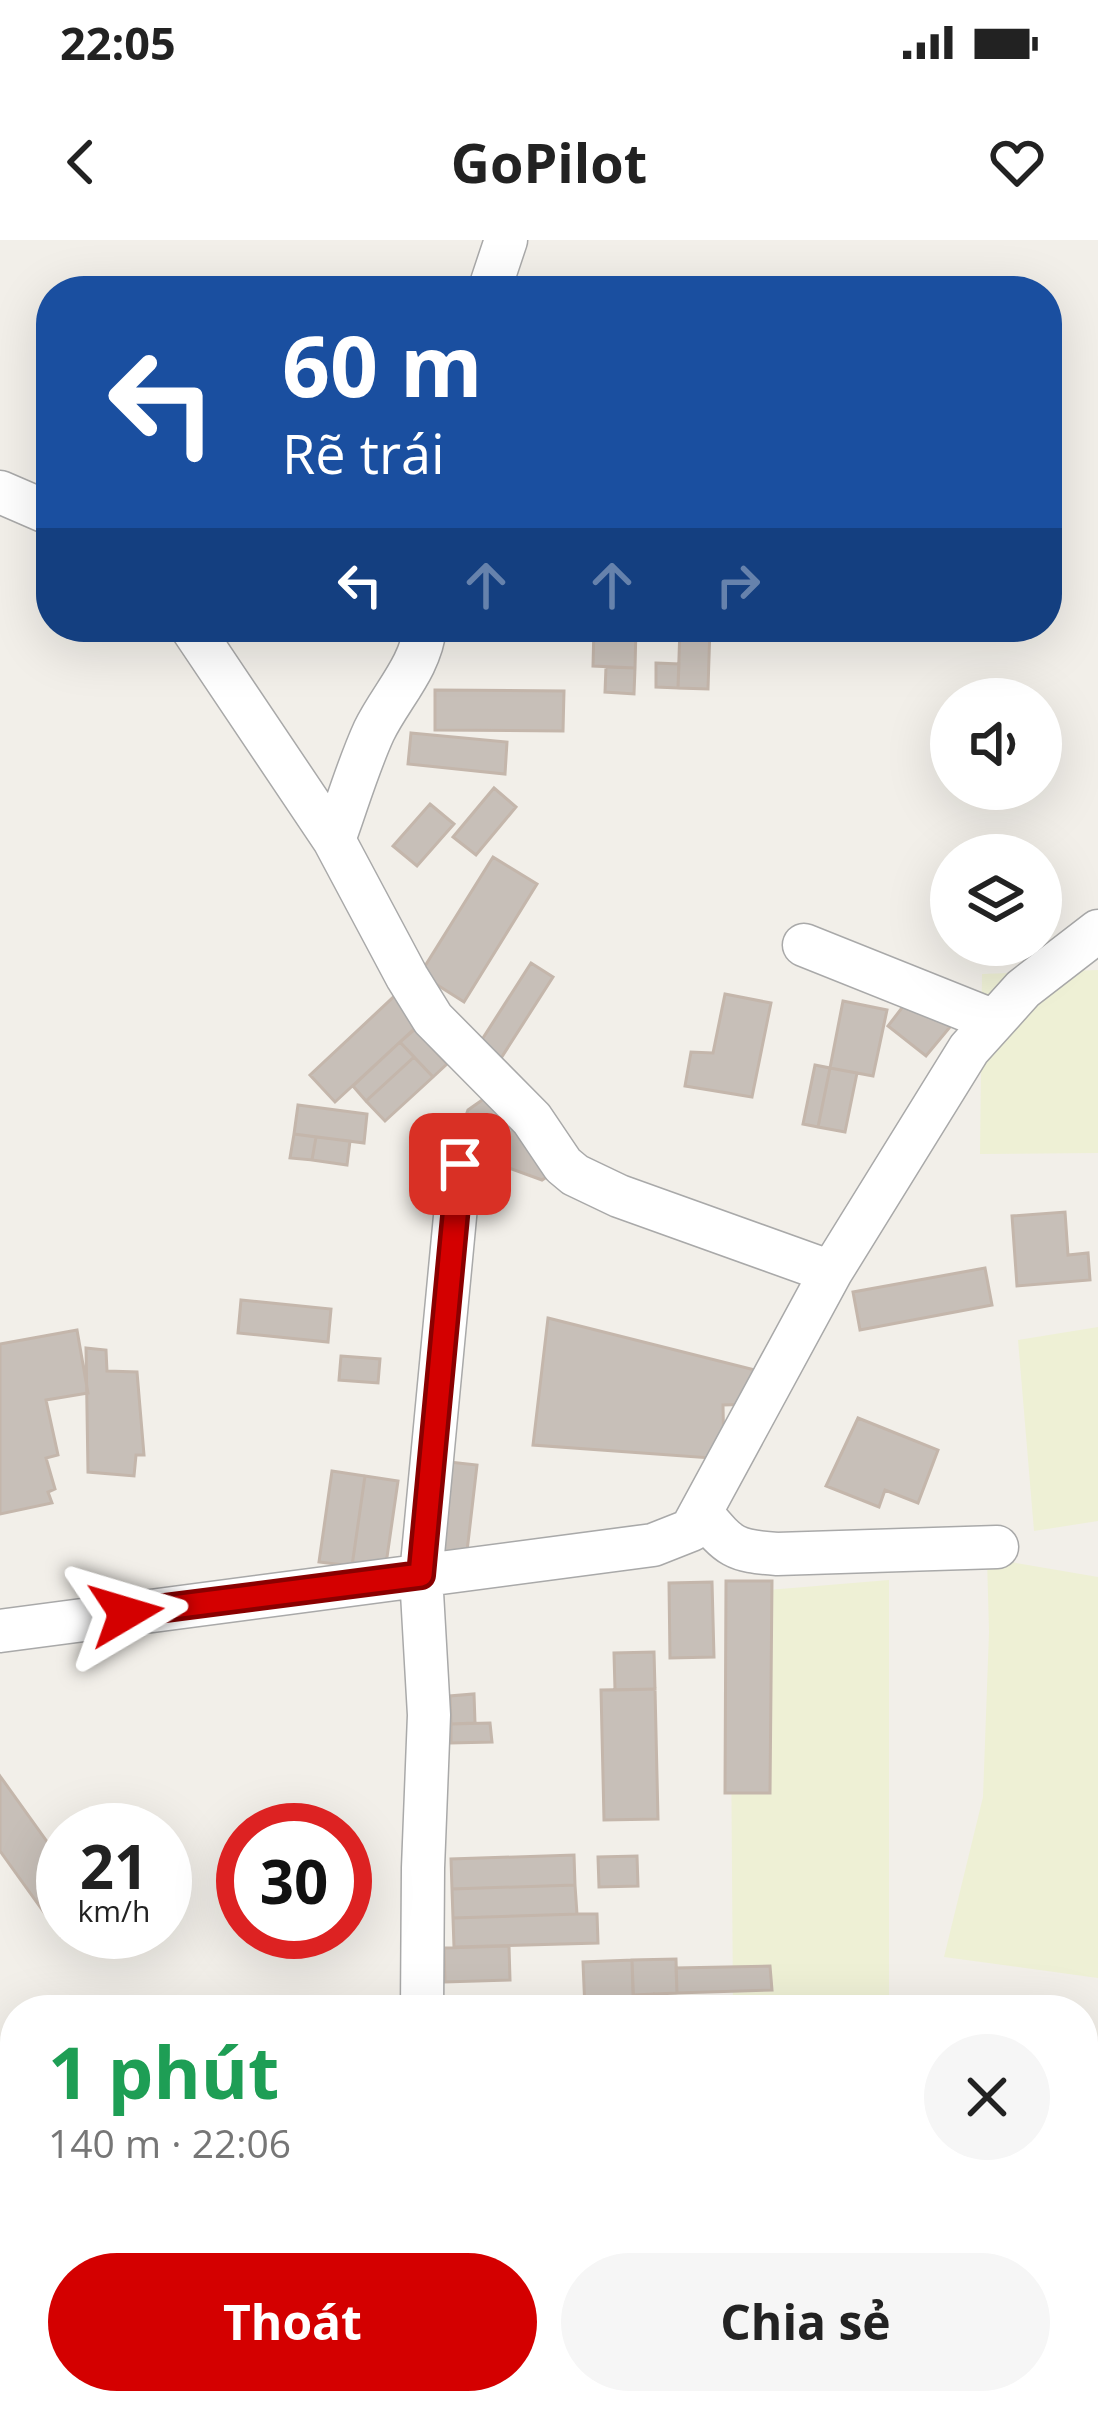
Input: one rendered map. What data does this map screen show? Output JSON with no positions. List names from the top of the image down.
{
  "page": {
    "status": "22:05",
    "header": "GoPilot",
    "turn": ["60 m", "Rẽ trái"],
    "speed": "21 km/h",
    "limit": "30",
    "heading": ["1 phút", "140 m · 22:06"],
    "buttons": ["Thoát", "Chia sẻ"]
  }
}
